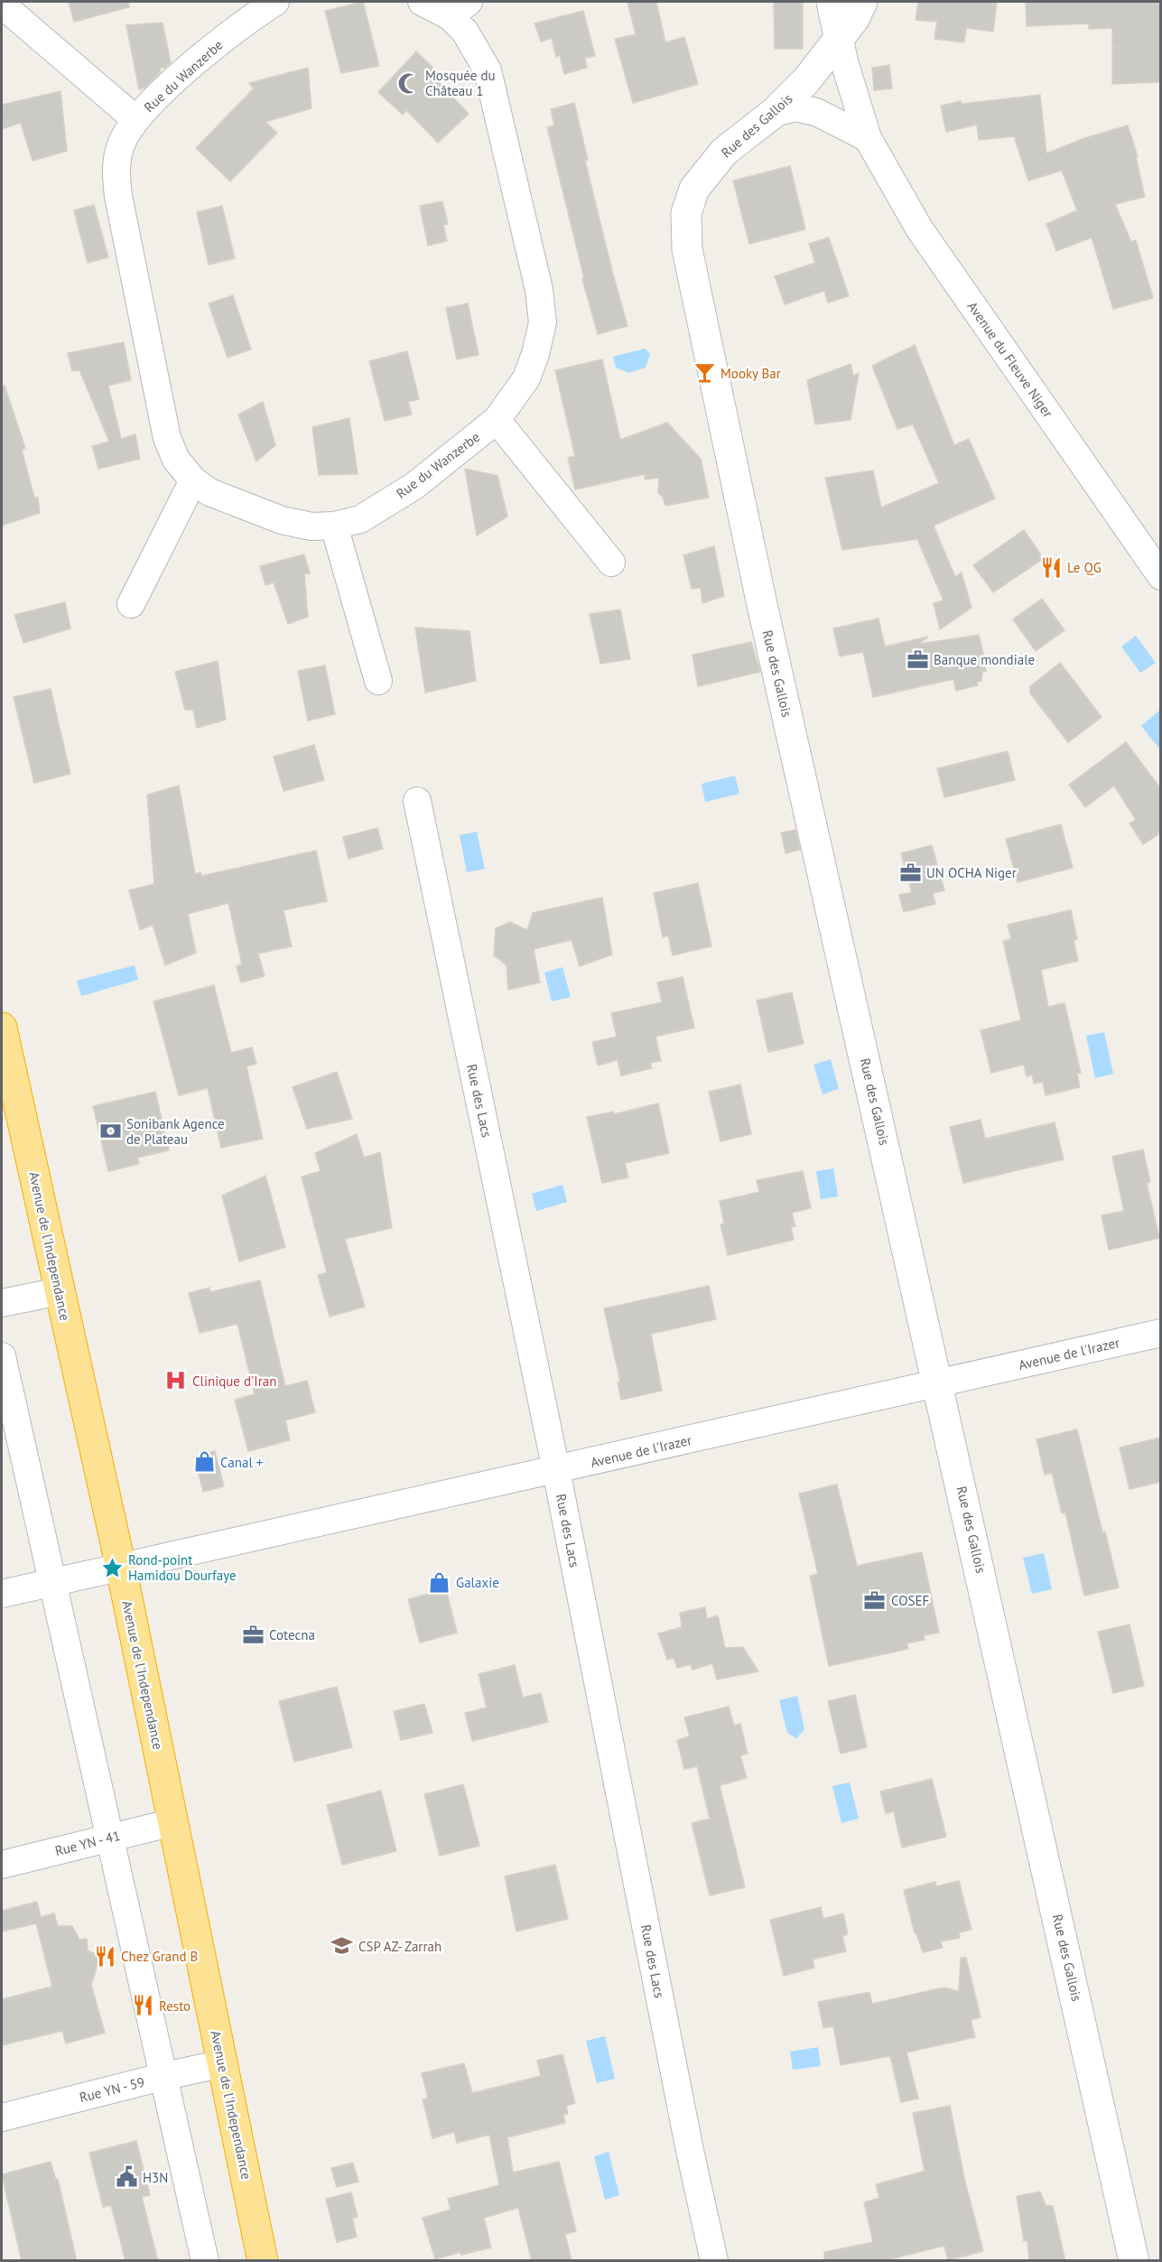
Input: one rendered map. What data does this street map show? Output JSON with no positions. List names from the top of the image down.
{
  "streets": {
    "highway": ["Avenue de l'Independance"],
    "street": [
      "Rue du Wanzerbe",
      "Rue des Gallois",
      "Avenue du Fleuve Niger",
      "Rue des Lacs",
      "Avenue de l'Irazer",
      "Rue YN - 41",
      "Rue YN - 59"
    ]
  },
  "crossings": [
    ["Rue des Gallois", "Avenue du Fleuve Niger"],
    ["Rue des Gallois", "Avenue de l'Irazer"],
    ["Rue des Lacs", "Avenue de l'Irazer"],
    ["Avenue de l'Independance", "Avenue de l'Irazer"],
    ["Avenue de l'Independance", "Rue YN - 41"],
    ["Avenue de l'Independance", "Rue YN - 59"]
  ],
  "places": {
    "mosque": ["Mosquée du Château 1"],
    "bar": ["Mooky Bar"],
    "restaurant": ["Le QG", "Chez Grand B", "Resto"],
    "office": [
      "Banque mondiale",
      "UN OCHA Niger",
      "COSEF",
      "Cotecna"
    ],
    "bank": ["Sonibank Agence de Plateau"],
    "hospital": ["Clinique d'Iran"],
    "shop": ["Canal +", "Galaxie"],
    "place": ["Rond-point Hamidou Dourfaye"],
    "school or university": ["CSP AZ- Zarrah"],
    "public building": ["H3N"]
  }
}
